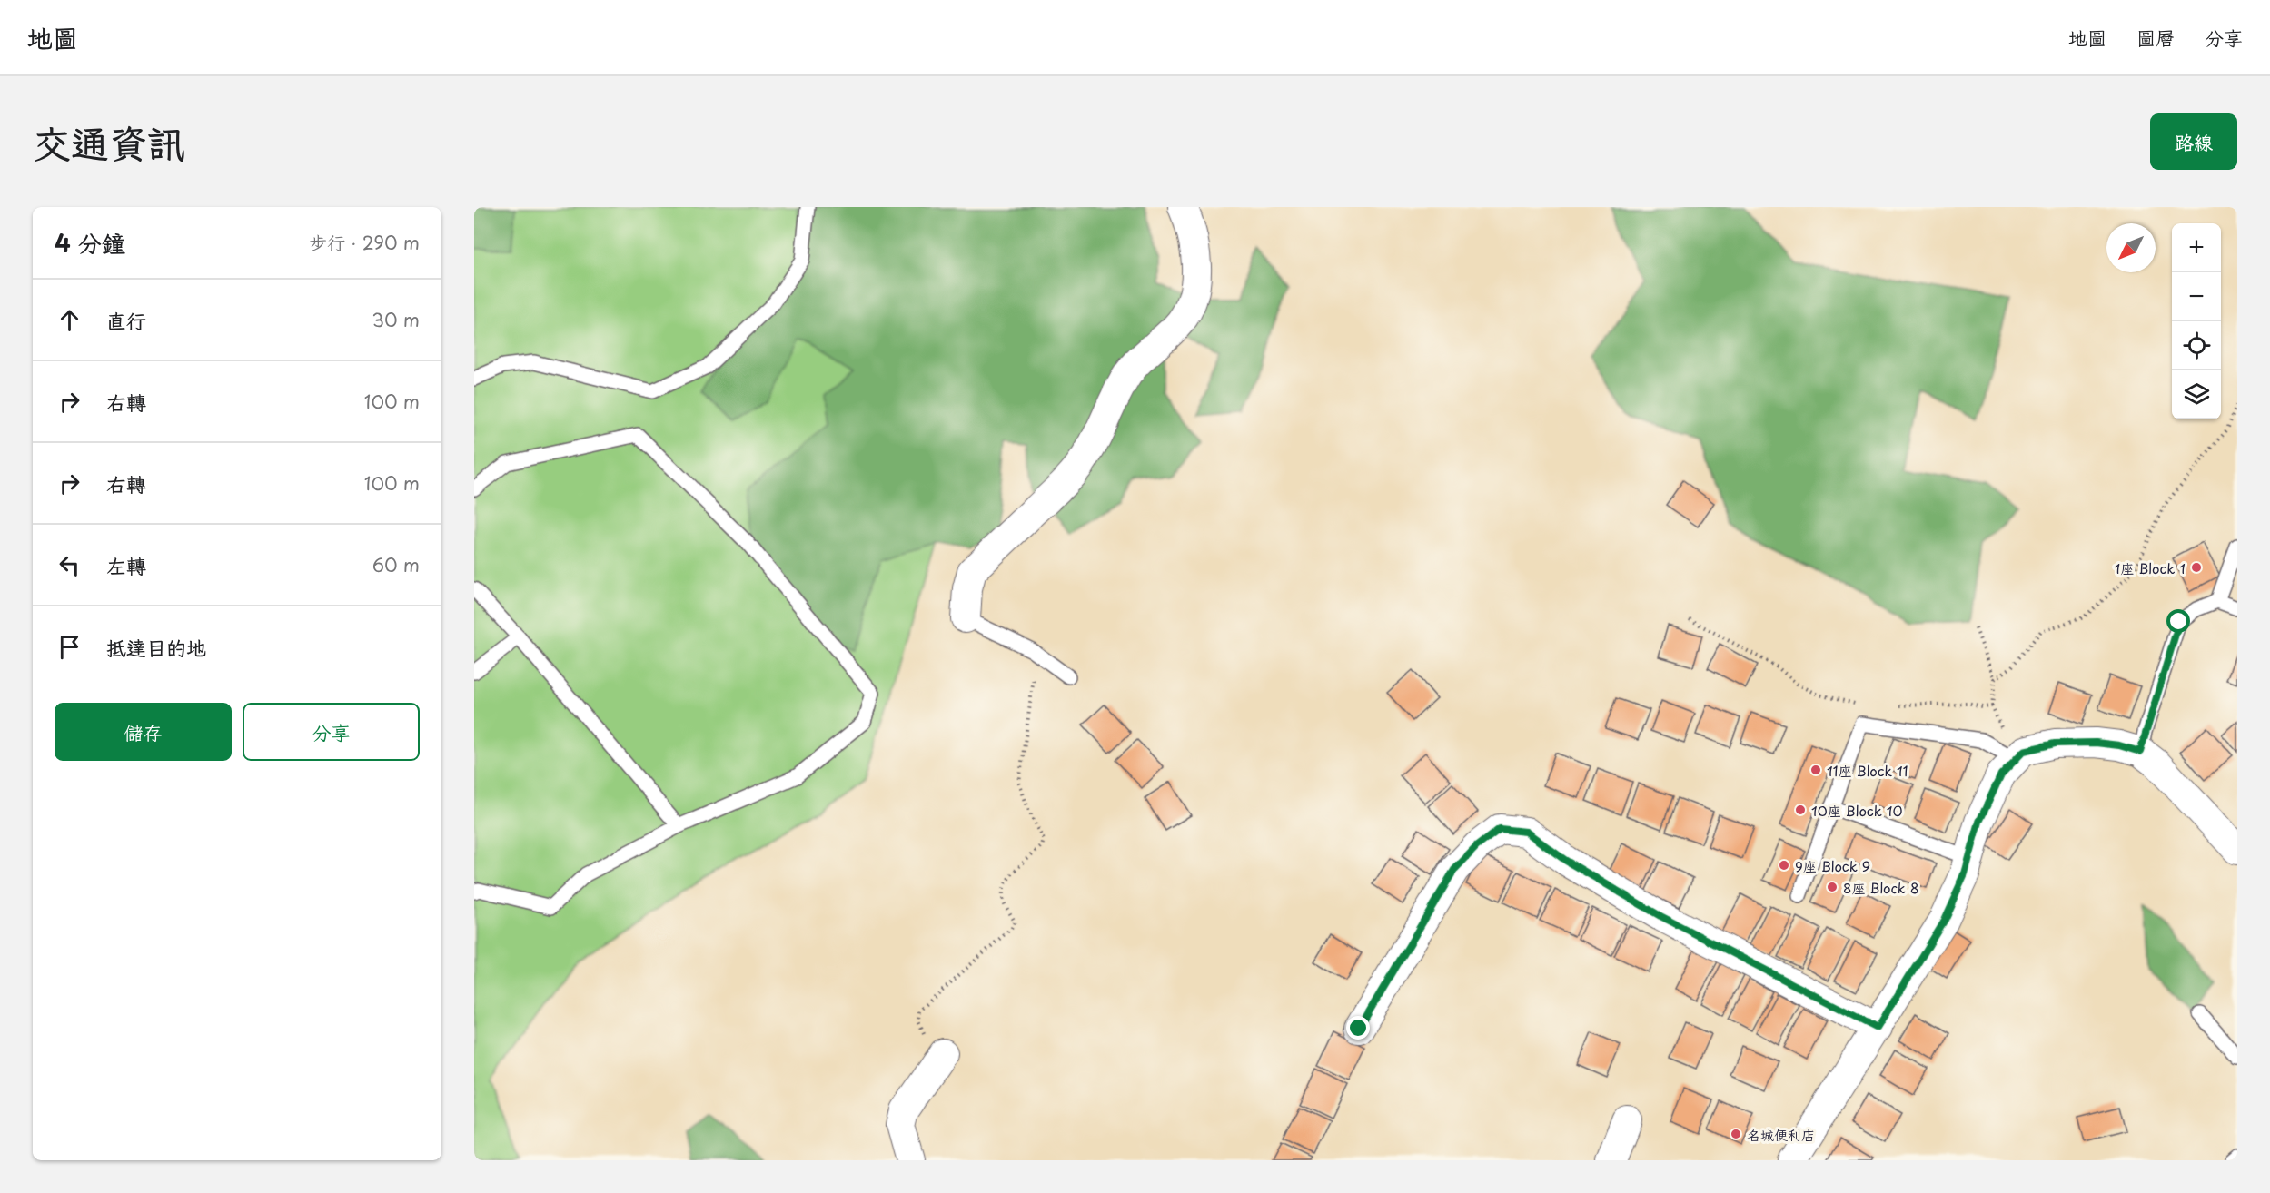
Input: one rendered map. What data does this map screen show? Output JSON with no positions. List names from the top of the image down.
{
  "places": [
    "1座 Block 1",
    "11座 Block 11",
    "10座 Block 10",
    "9座 Block 9",
    "8座 Block 8",
    "名城便利店"
  ],
  "north": "bottom left",
  "page": {
    "header": "地圖",
    "nav": ["地圖", "圖層", "分享"],
    "title": "交通資訊",
    "buttons": [
      "路線",
      ["儲存", "分享"]
    ],
    "heading": ["4 分鐘", "步行 · 290 m"],
    "map_buttons": ["+", "−"],
    "list": [
      ["直行", "30 m"],
      ["右轉", "100 m"],
      ["右轉", "100 m"],
      ["左轉", "60 m"],
      "抵達目的地"
    ]
  }
}
